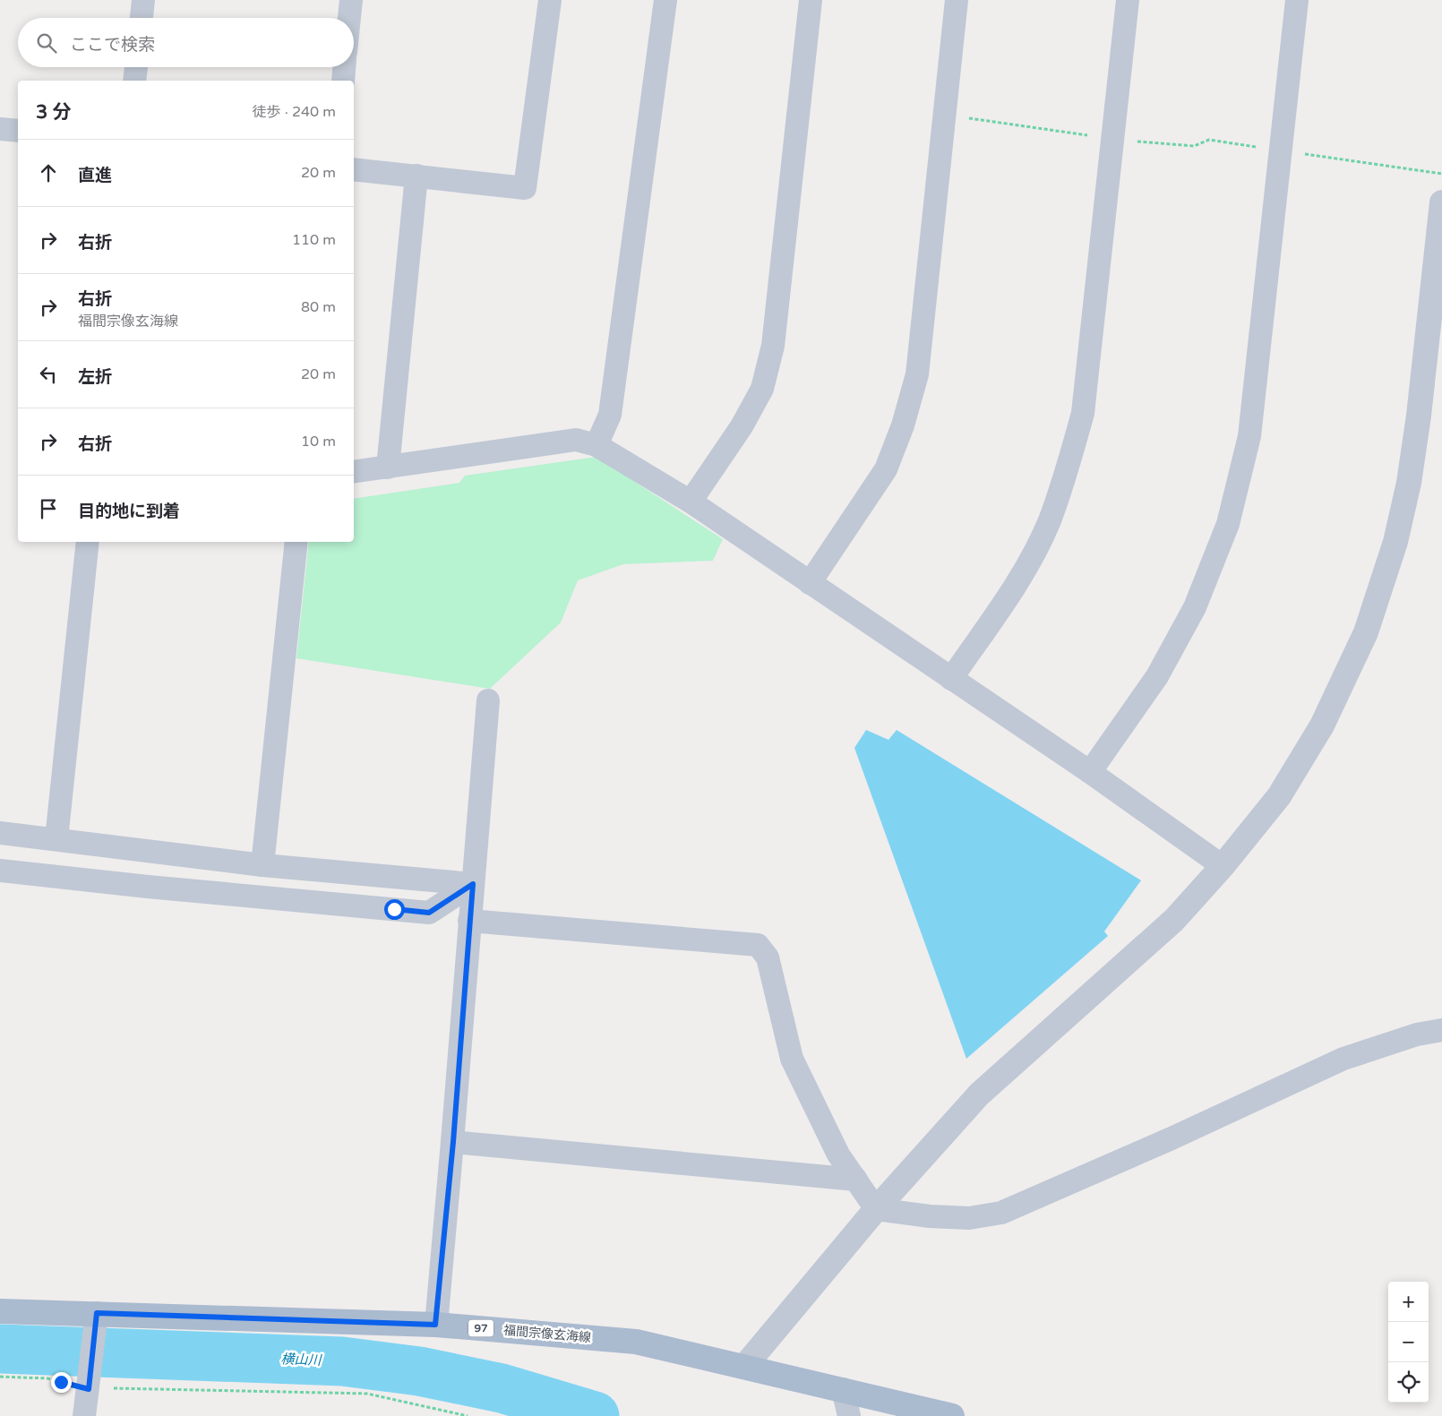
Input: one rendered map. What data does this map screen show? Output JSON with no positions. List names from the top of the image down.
{
  "streets": {
    "main road": ["97", "福間宗像玄海線"]
  },
  "water": ["横山川"],
  "page": {
    "search": "ここで検索",
    "heading": ["3 分", "徒歩 · 240 m"],
    "list": [
      ["直進", "20 m"],
      ["右折", "110 m"],
      ["右折", "福間宗像玄海線", "80 m"],
      ["左折", "20 m"],
      ["右折", "10 m"],
      "目的地に到着"
    ],
    "map_buttons": ["+", "−"]
  }
}
